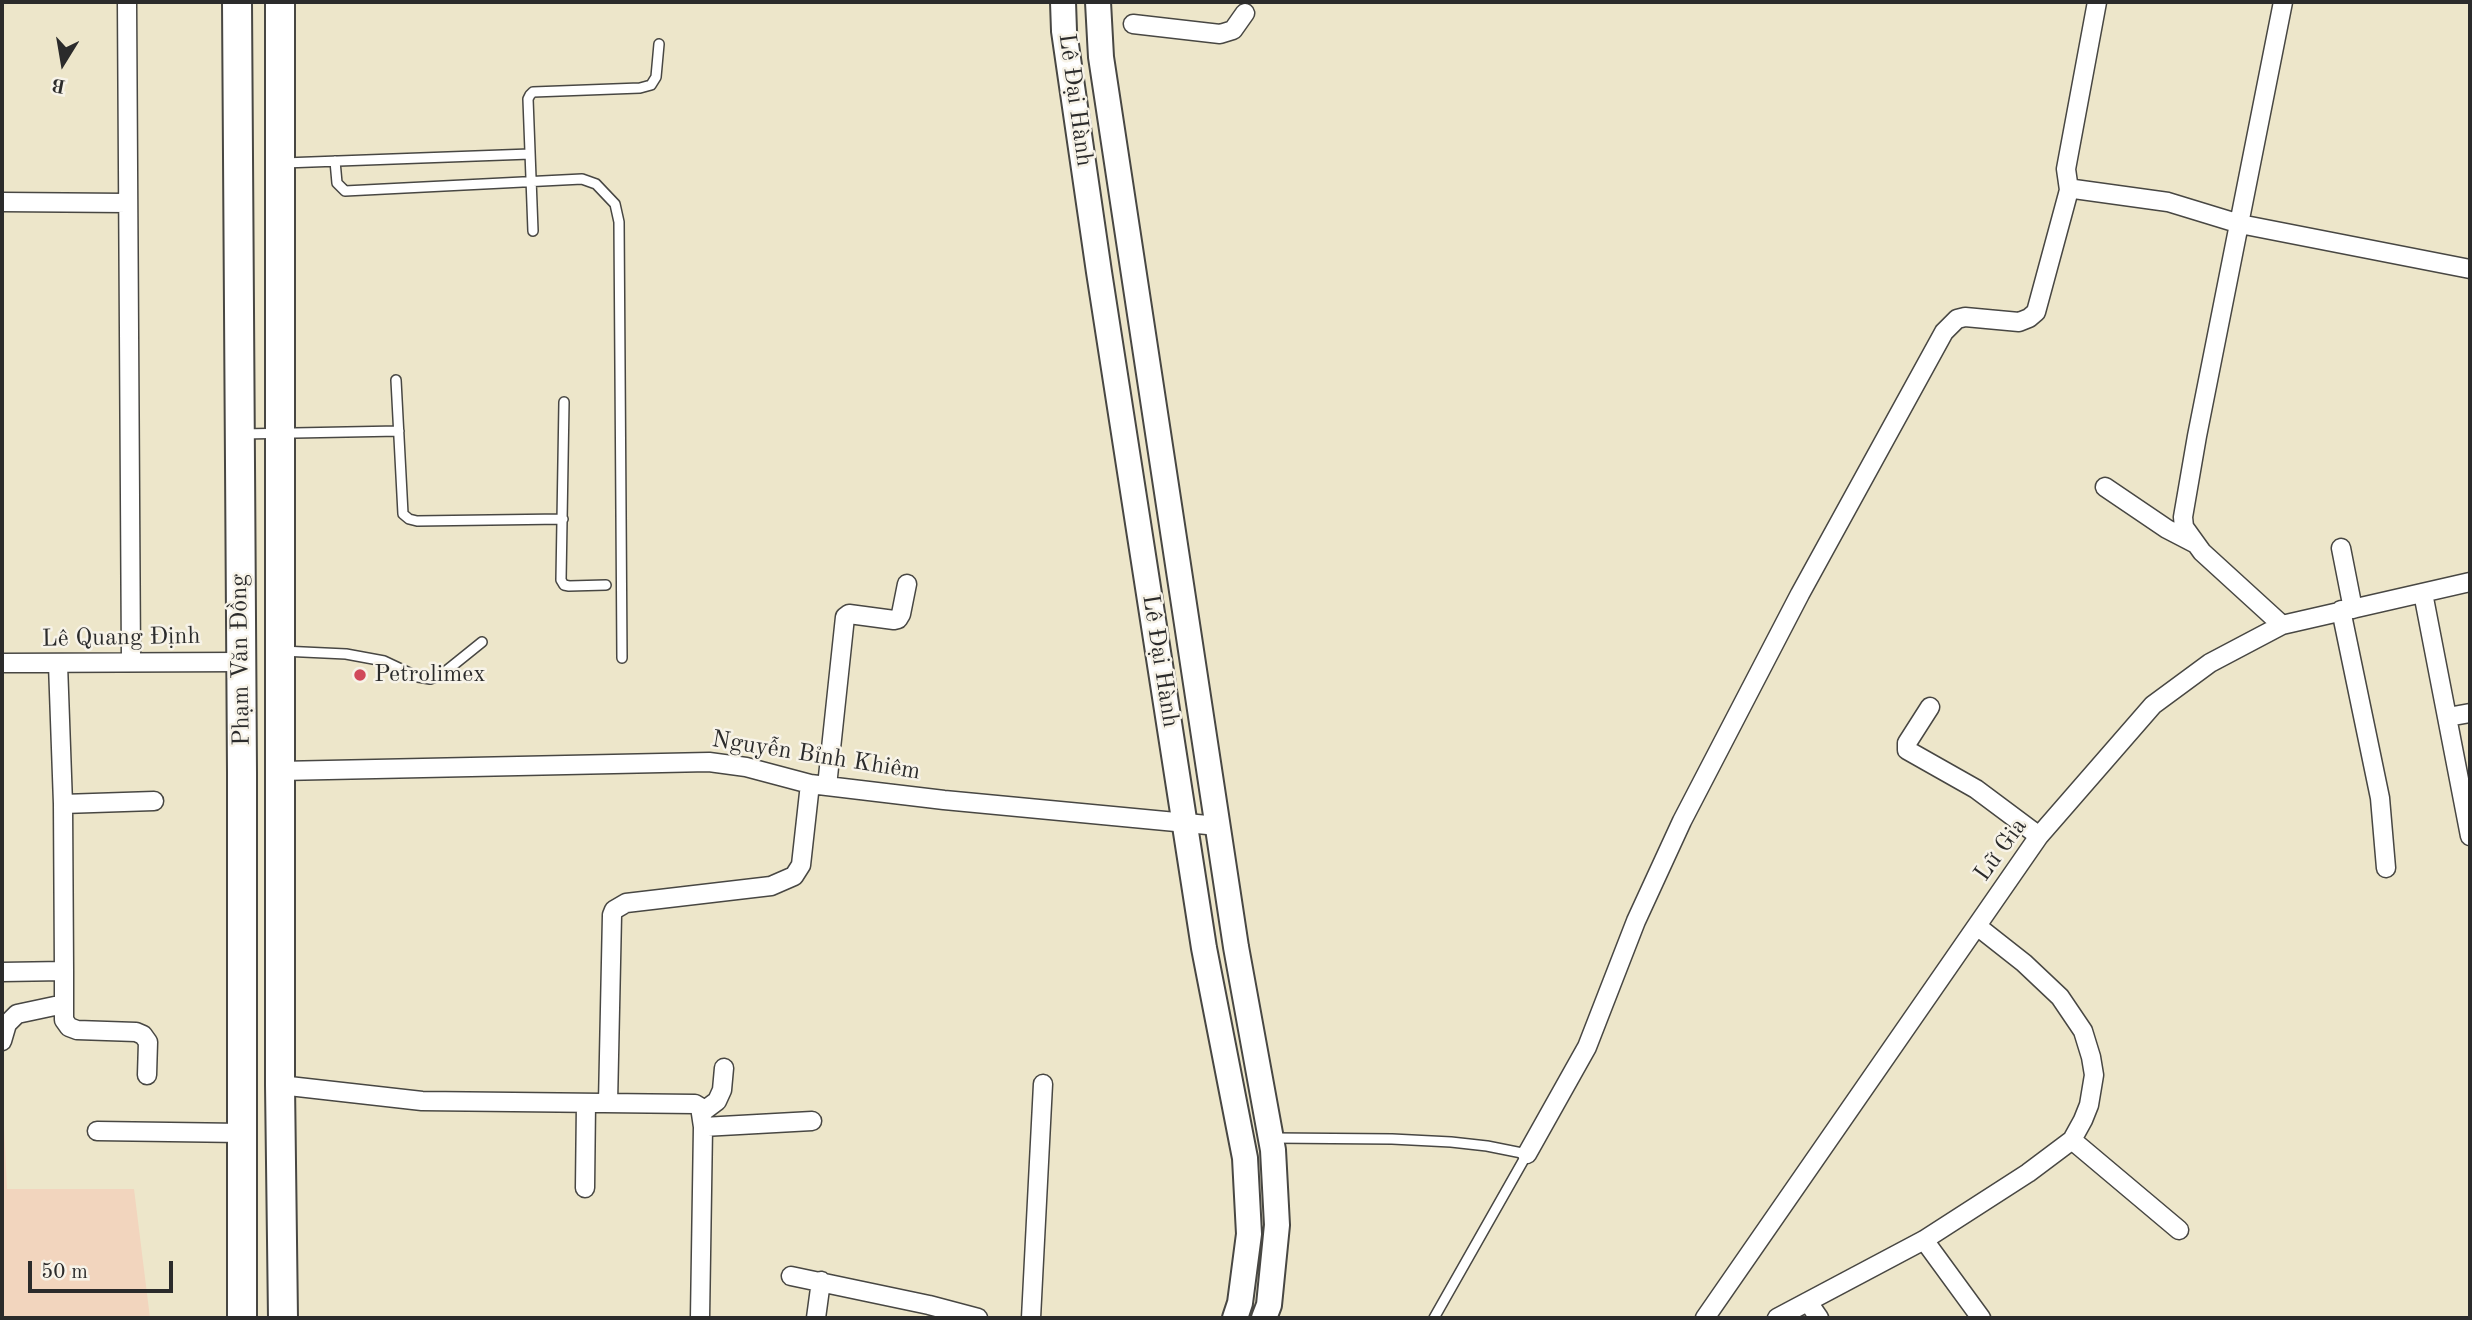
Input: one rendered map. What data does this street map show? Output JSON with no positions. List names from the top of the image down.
{
  "streets": {
    "main road": ["Lê Đại Hành", "Phạm Văn Đồng"],
    "street": ["Lê Quang Định", "Nguyễn Bỉnh Khiêm", "Lữ Gia"]
  },
  "crossings": [
    ["Lê Đại Hành", "Nguyễn Bỉnh Khiêm"],
    ["Lê Quang Định", "Phạm Văn Đồng"],
    ["Phạm Văn Đồng", "Nguyễn Bỉnh Khiêm"]
  ],
  "places": ["Petrolimex"],
  "scale_bar": "50 m",
  "north": "bottom"
}
